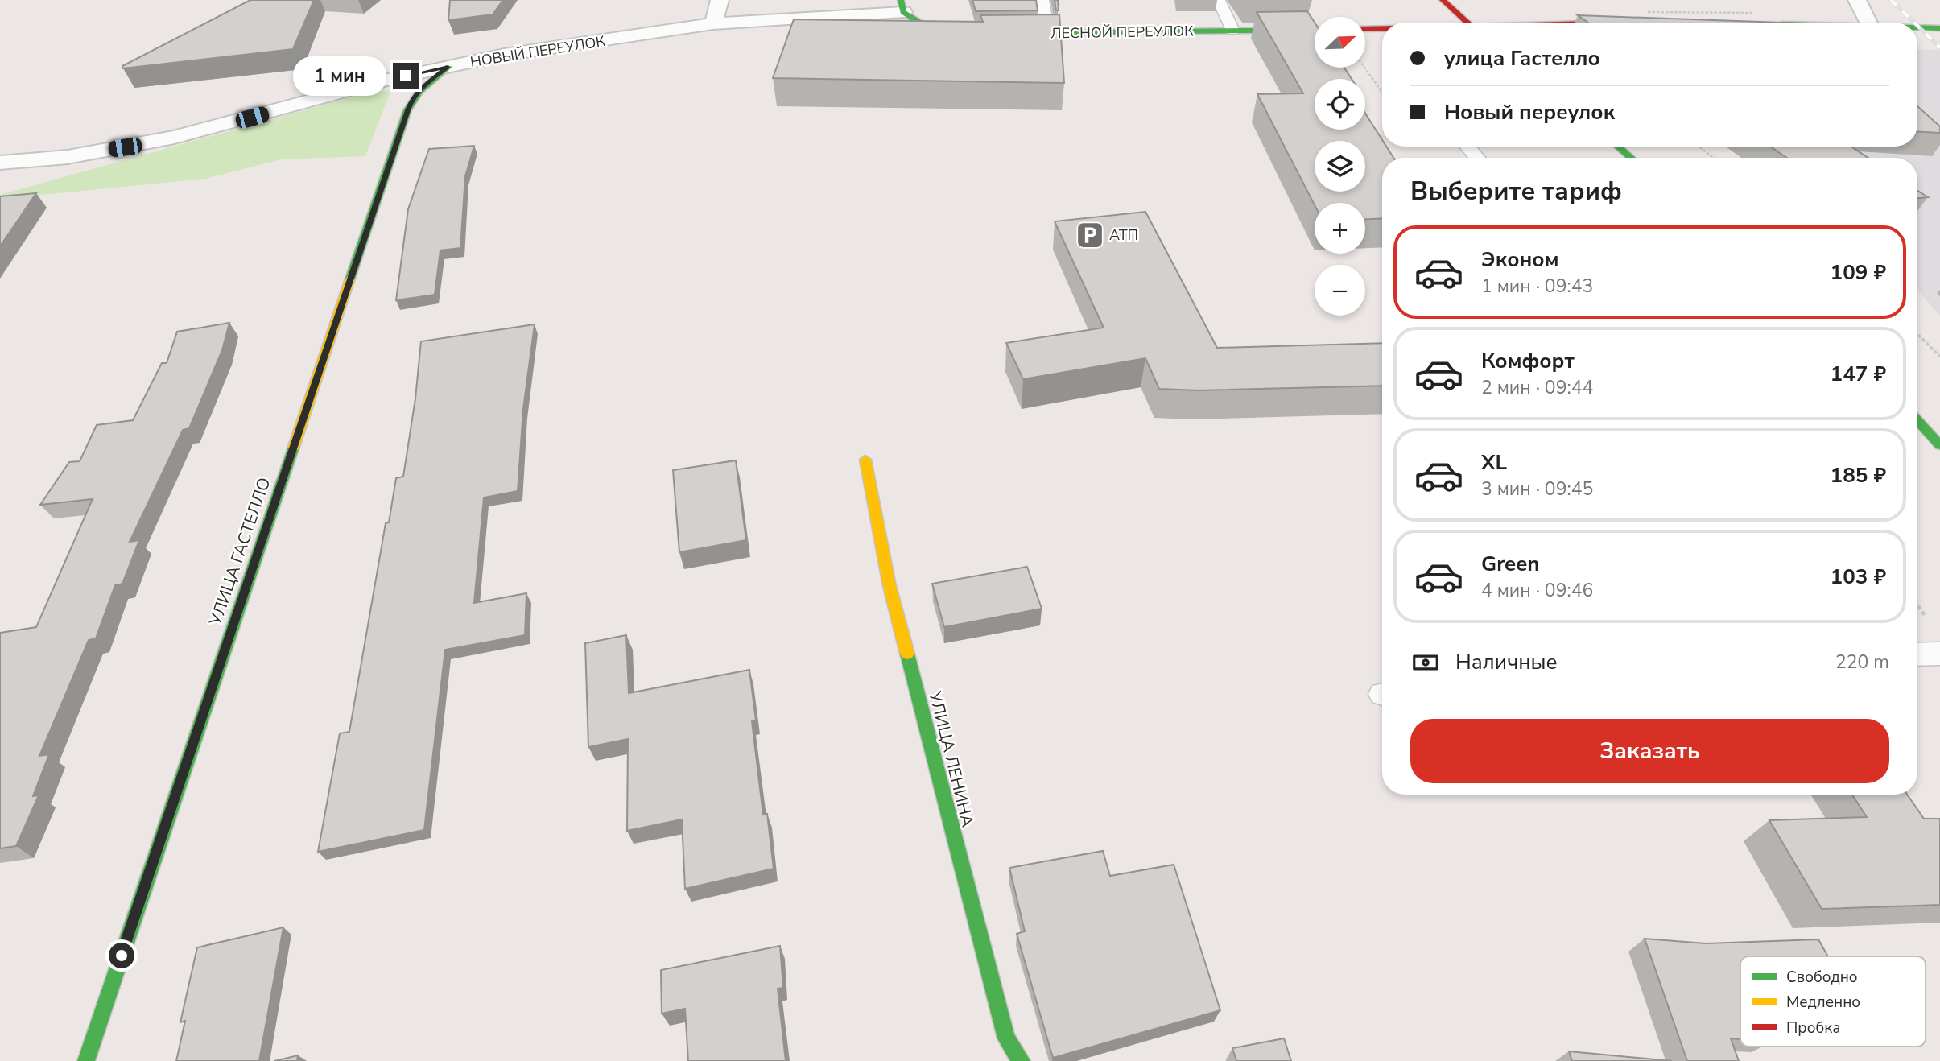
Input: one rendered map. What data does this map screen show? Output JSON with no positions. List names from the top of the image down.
{
  "streets": {
    "street": [
      "ЛЕСНОЙ ПЕРЕУЛОК",
      "НОВЫЙ ПЕРЕУЛОК",
      "УЛИЦА ГАСТЕЛЛО",
      "УЛИЦА ЛЕНИНА"
    ]
  },
  "crossings": [
    ["НОВЫЙ ПЕРЕУЛОК", "УЛИЦА ГАСТЕЛЛО"]
  ],
  "places": {
    "parking": ["АТП"]
  },
  "legend": ["Свободно", "Медленно", "Пробка"],
  "north": "top right",
  "page": {
    "map_buttons": ["+", "−"],
    "banner": ["улица Гастелло", "Новый переулок"],
    "bubble": "1 мин",
    "heading": "Выберите тариф",
    "list": [
      {
        "name": "Эконом",
        "note": "1 мин · 09:43",
        "value": "109 ₽"
      },
      {
        "name": "Комфорт",
        "note": "2 мин · 09:44",
        "value": "147 ₽"
      },
      {
        "name": "XL",
        "note": "3 мин · 09:45",
        "value": "185 ₽"
      },
      {
        "name": "Green",
        "note": "4 мин · 09:46",
        "value": "103 ₽"
      }
    ],
    "pay": ["Наличные", "220 m"],
    "buttons": "Заказать"
  }
}
